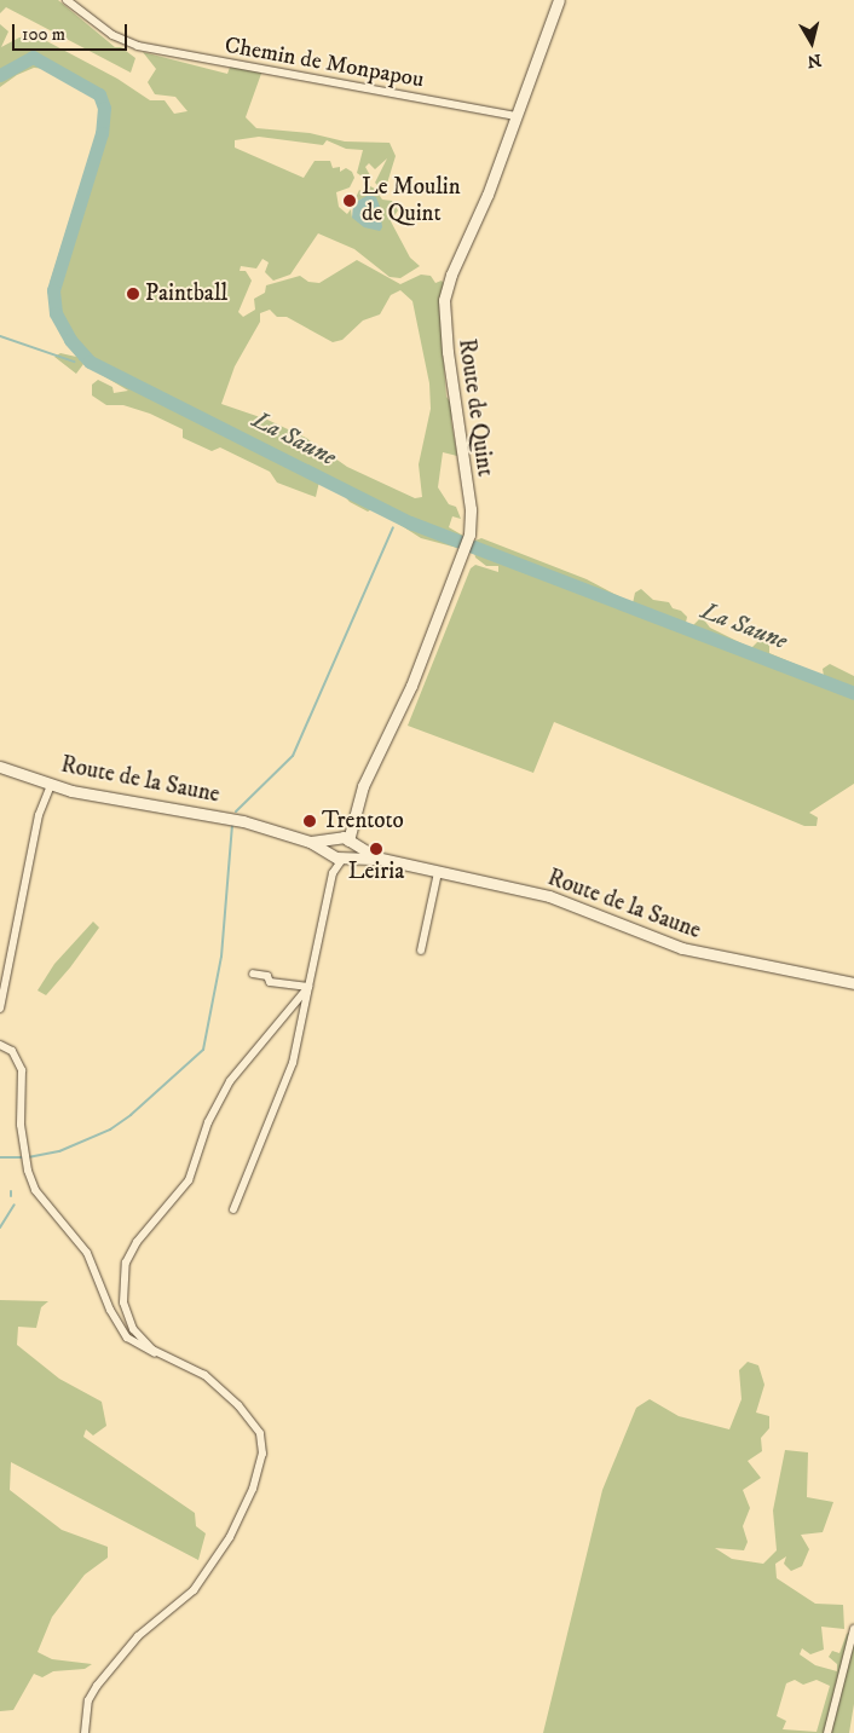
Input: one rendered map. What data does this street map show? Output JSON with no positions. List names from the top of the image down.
{
  "streets": {
    "street": ["Chemin de Monpapou", "Route de Quint", "Route de la Saune"]
  },
  "crossings": [
    ["Chemin de Monpapou", "Route de Quint"],
    ["Route de Quint", "Route de la Saune"]
  ],
  "water": ["La Saune"],
  "places": [
    "Le Moulin de Quint",
    "Paintball",
    "Trentoto",
    "Leiria"
  ],
  "scale_bar": "100 m",
  "north": "bottom"
}
